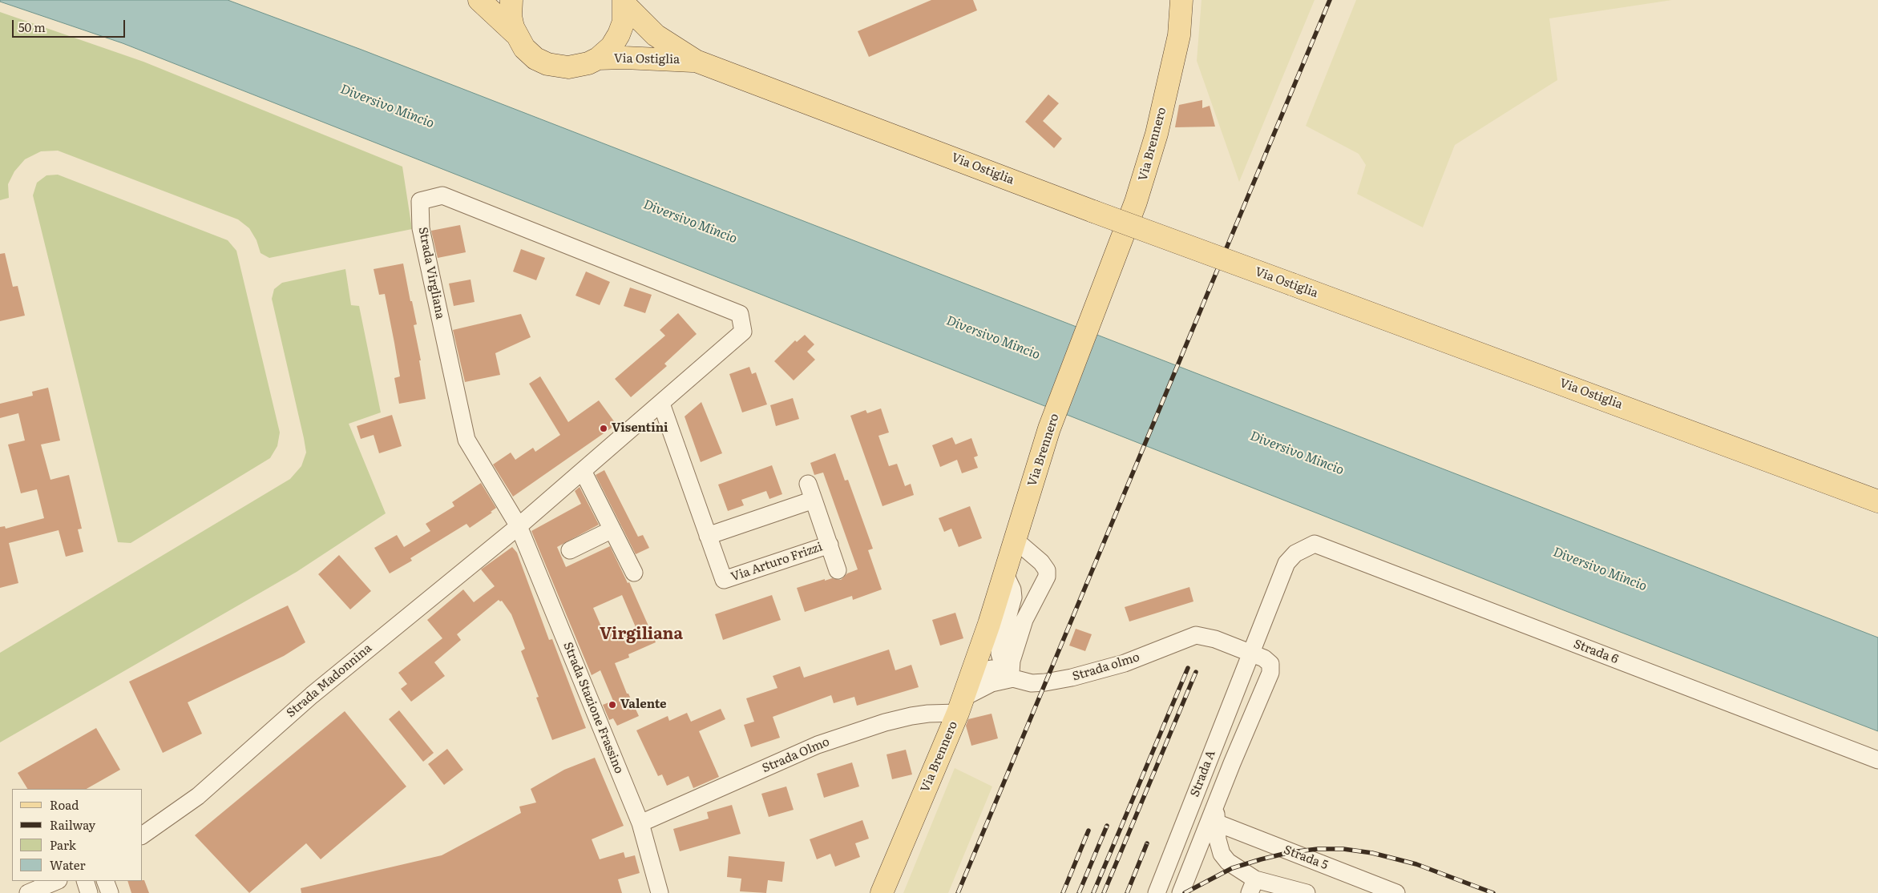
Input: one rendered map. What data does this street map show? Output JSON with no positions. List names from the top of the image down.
{
  "streets": {
    "main road": ["Via Ostiglia", "Via Brennero"],
    "street": [
      "Strada Virgliana",
      "Via Arturo Frizzi",
      "Strada 6",
      "Strada olmo",
      "Strada Madonnina",
      "Strada Stazione Frassino",
      "Strada Olmo",
      "Strada A",
      "Strada 5"
    ]
  },
  "crossings": [
    ["Via Brennero", "Strada olmo"],
    ["Via Brennero", "Strada Olmo"],
    ["Strada Virgliana", "Strada Madonnina"],
    ["Strada Virgliana", "Strada Stazione Frassino"],
    ["Via Arturo Frizzi", "Strada Madonnina"],
    ["Strada 6", "Strada A"],
    ["Strada olmo", "Strada Olmo"],
    ["Strada olmo", "Strada A"],
    ["Strada Madonnina", "Strada Stazione Frassino"],
    ["Strada Stazione Frassino", "Strada Olmo"]
  ],
  "districts": ["Virgiliana"],
  "water": ["Diversivo Mincio"],
  "places": ["Visentini", "Valente"],
  "legend": [
    "Road",
    "Railway",
    "Park",
    "Water"
  ],
  "scale_bar": "50 m"
}
